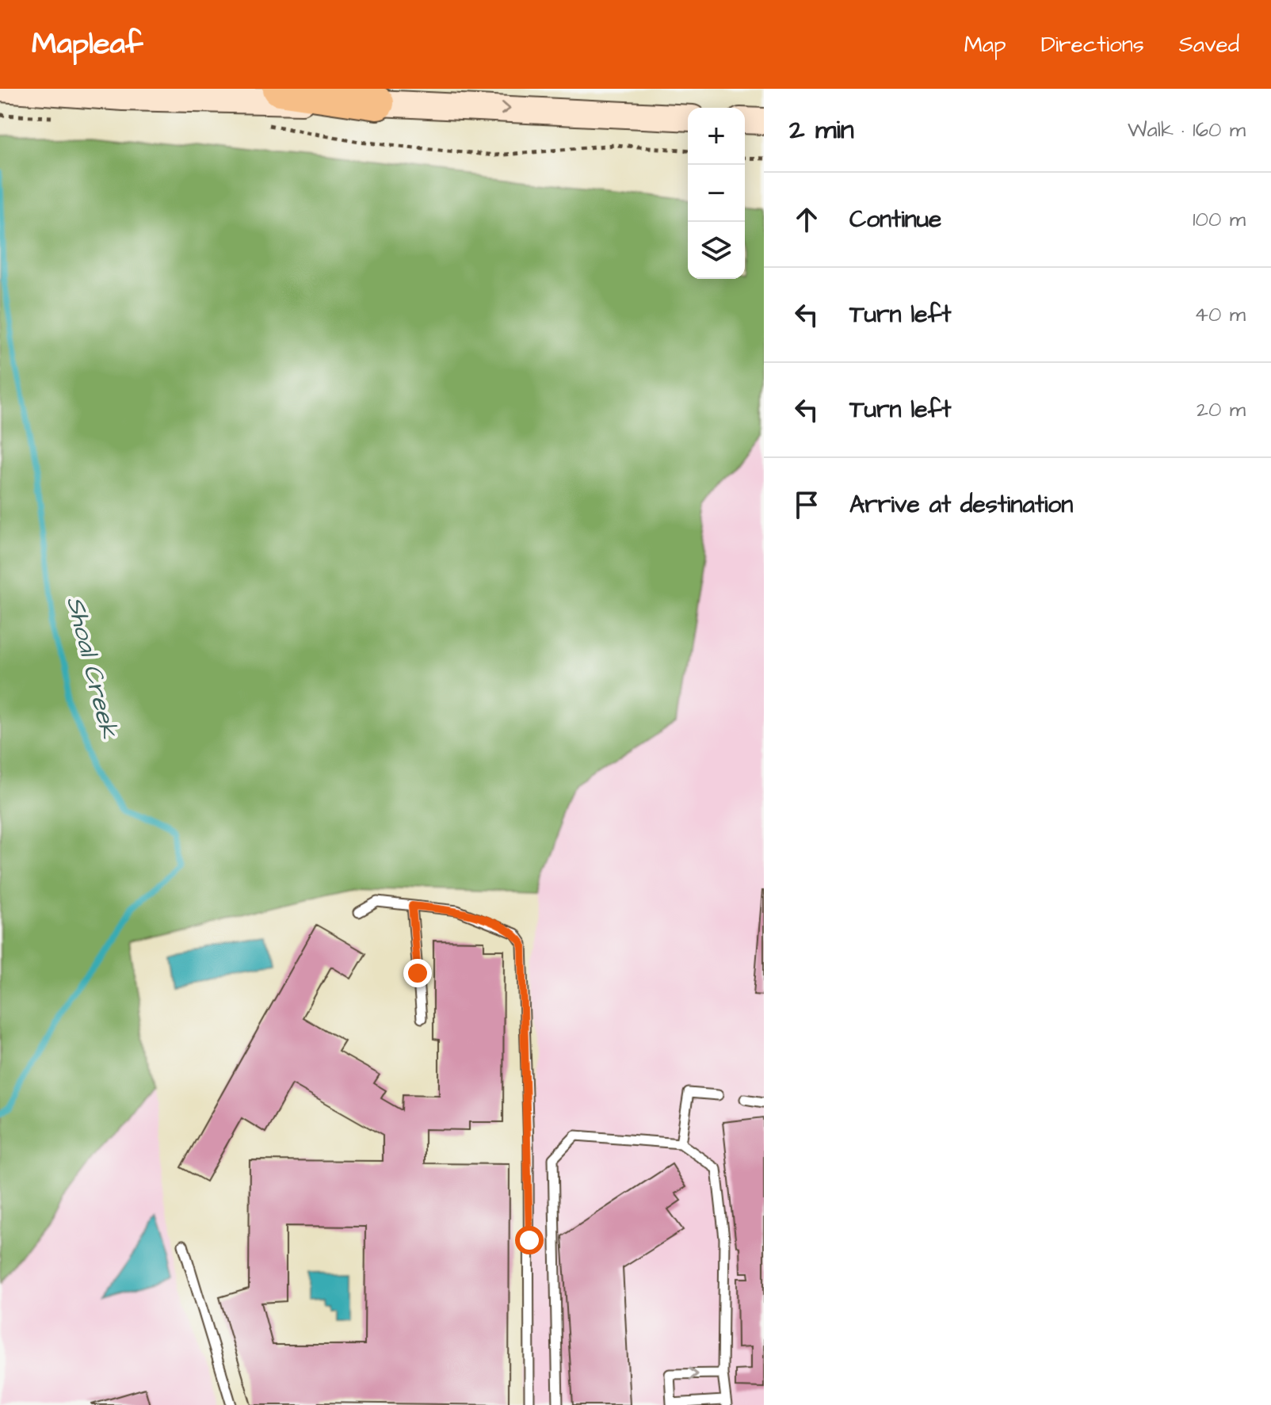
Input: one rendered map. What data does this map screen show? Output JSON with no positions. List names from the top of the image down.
{
  "water": ["Shoal Creek"],
  "page": {
    "header": "Mapleaf",
    "nav": ["Map", "Directions", "Saved"],
    "heading": ["2 min", "Walk · 160 m"],
    "map_buttons": ["+", "−"],
    "list": [
      ["Continue", "100 m"],
      ["Turn left", "40 m"],
      ["Turn left", "20 m"],
      "Arrive at destination"
    ]
  }
}
